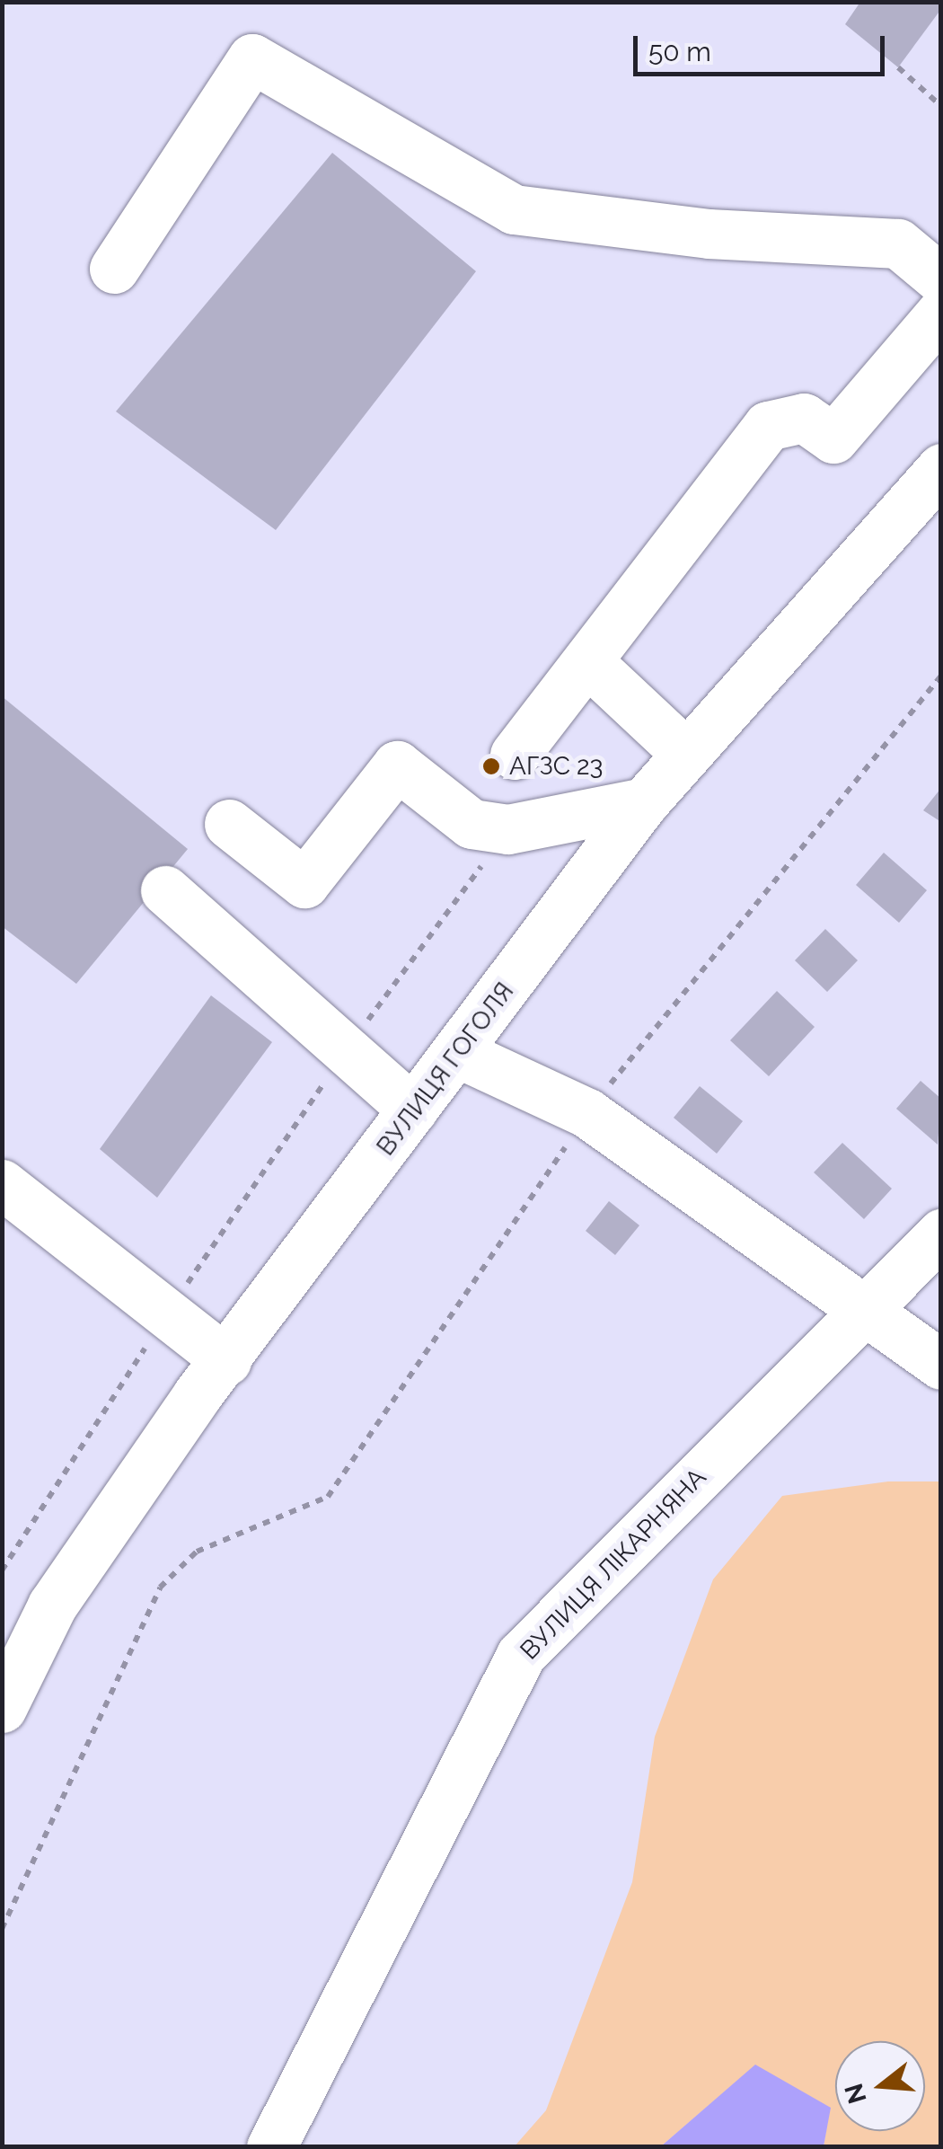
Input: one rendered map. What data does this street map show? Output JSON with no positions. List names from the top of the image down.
{
  "streets": {
    "street": ["ВУЛИЦЯ ГОГОЛЯ", "ВУЛИЦЯ ЛІКАРНЯНА"]
  },
  "places": ["АГЗС 23"],
  "scale_bar": "50 m",
  "north": "left"
}
